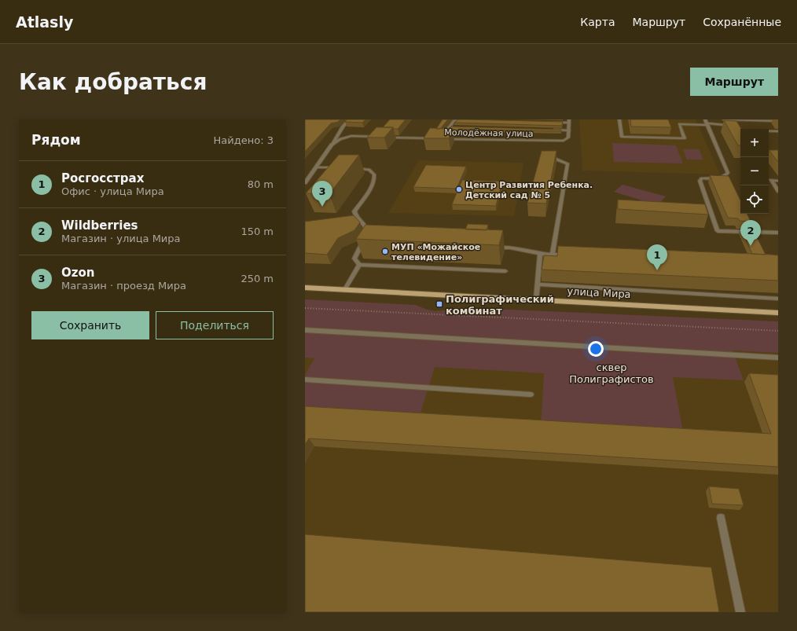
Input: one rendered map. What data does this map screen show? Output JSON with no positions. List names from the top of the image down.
{
  "streets": {
    "main road": ["улица Мира"],
    "street": ["Молодёжная улица"]
  },
  "parks": ["сквер Полиграфистов"],
  "places": {
    "other": ["Центр Развития Ребенка. Детский сад № 5", "МУП «Можайское телевидение»"],
    "transit": ["Полиграфический комбинат"]
  },
  "page": {
    "header": "Atlasly",
    "nav": ["Карта", "Маршрут", "Сохранённые"],
    "buttons": [
      "Маршрут",
      ["Сохранить", "Поделиться"]
    ],
    "title": "Как добраться",
    "heading": ["Рядом", "Найдено: 3"],
    "map_buttons": ["+", "−"],
    "list": [
      {
        "mark": "1",
        "name": "Росгосстрах",
        "note": "Офис · улица Мира",
        "value": "80 m"
      },
      {
        "mark": "2",
        "name": "Wildberries",
        "note": "Магазин · улица Мира",
        "value": "150 m"
      },
      {
        "mark": "3",
        "name": "Ozon",
        "note": "Магазин · проезд Мира",
        "value": "250 m"
      }
    ],
    "pins": ["3", "2", "1"]
  }
}
